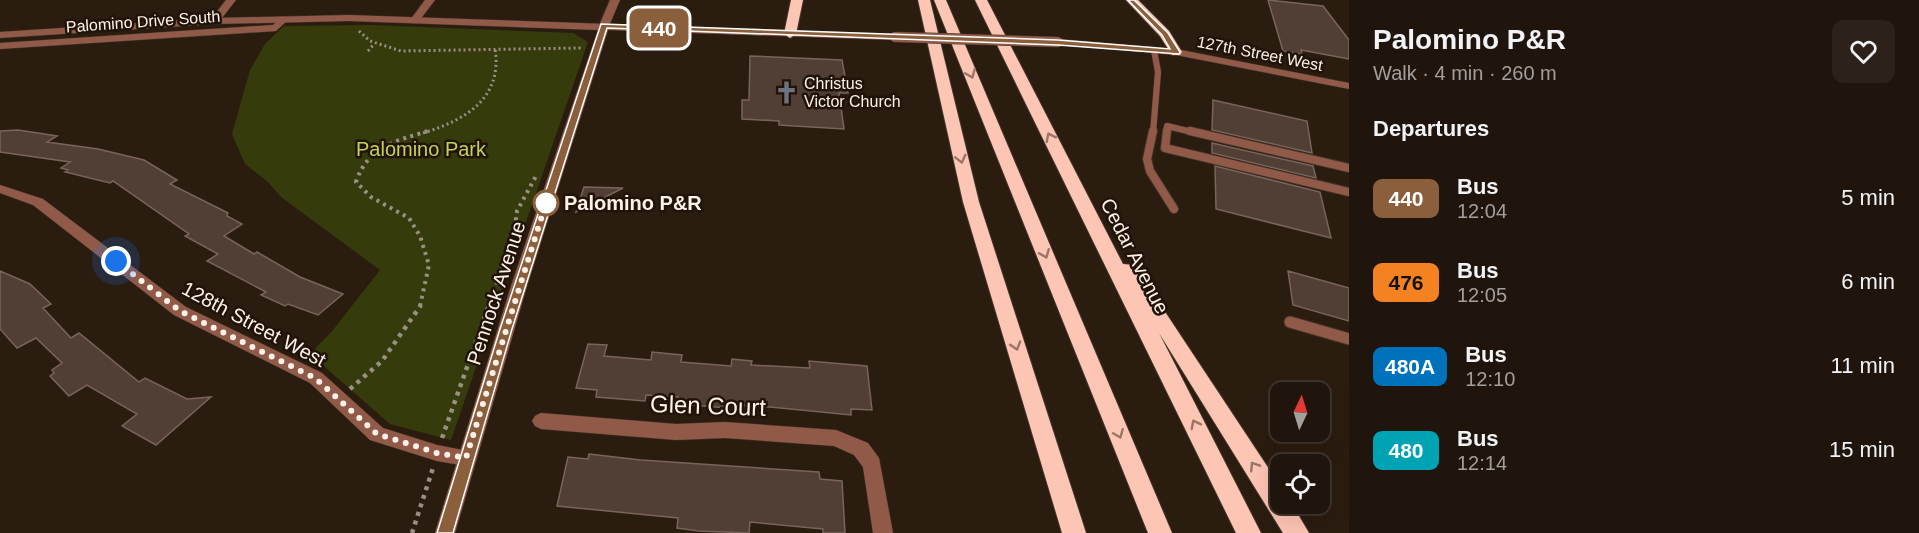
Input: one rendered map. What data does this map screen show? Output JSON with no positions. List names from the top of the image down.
{
  "streets": {
    "highway": ["Cedar Avenue"],
    "street": [
      "Palomino Drive South",
      "127th Street West",
      "Pennock Avenue",
      "128th Street West",
      "Glen Court"
    ]
  },
  "crossings": [
    ["Palomino Drive South", "127th Street West"],
    ["127th Street West", "Pennock Avenue"],
    ["Pennock Avenue", "128th Street West"]
  ],
  "parks": ["Palomino Park"],
  "places": {
    "church": ["Christus Victor Church"],
    "other": ["Palomino P&R"]
  },
  "lines": ["bus line 440"],
  "north": "top",
  "page": {
    "on_map": "440",
    "heading": [
      ["Palomino P&R", "Walk · 4 min · 260 m"],
      "Departures"
    ],
    "list": [
      {
        "mark": "440",
        "name": "Bus",
        "note": "12:04",
        "value": "5 min"
      },
      {
        "mark": "476",
        "name": "Bus",
        "note": "12:05",
        "value": "6 min"
      },
      {
        "mark": "480A",
        "name": "Bus",
        "note": "12:10",
        "value": "11 min"
      },
      {
        "mark": "480",
        "name": "Bus",
        "note": "12:14",
        "value": "15 min"
      }
    ]
  }
}
